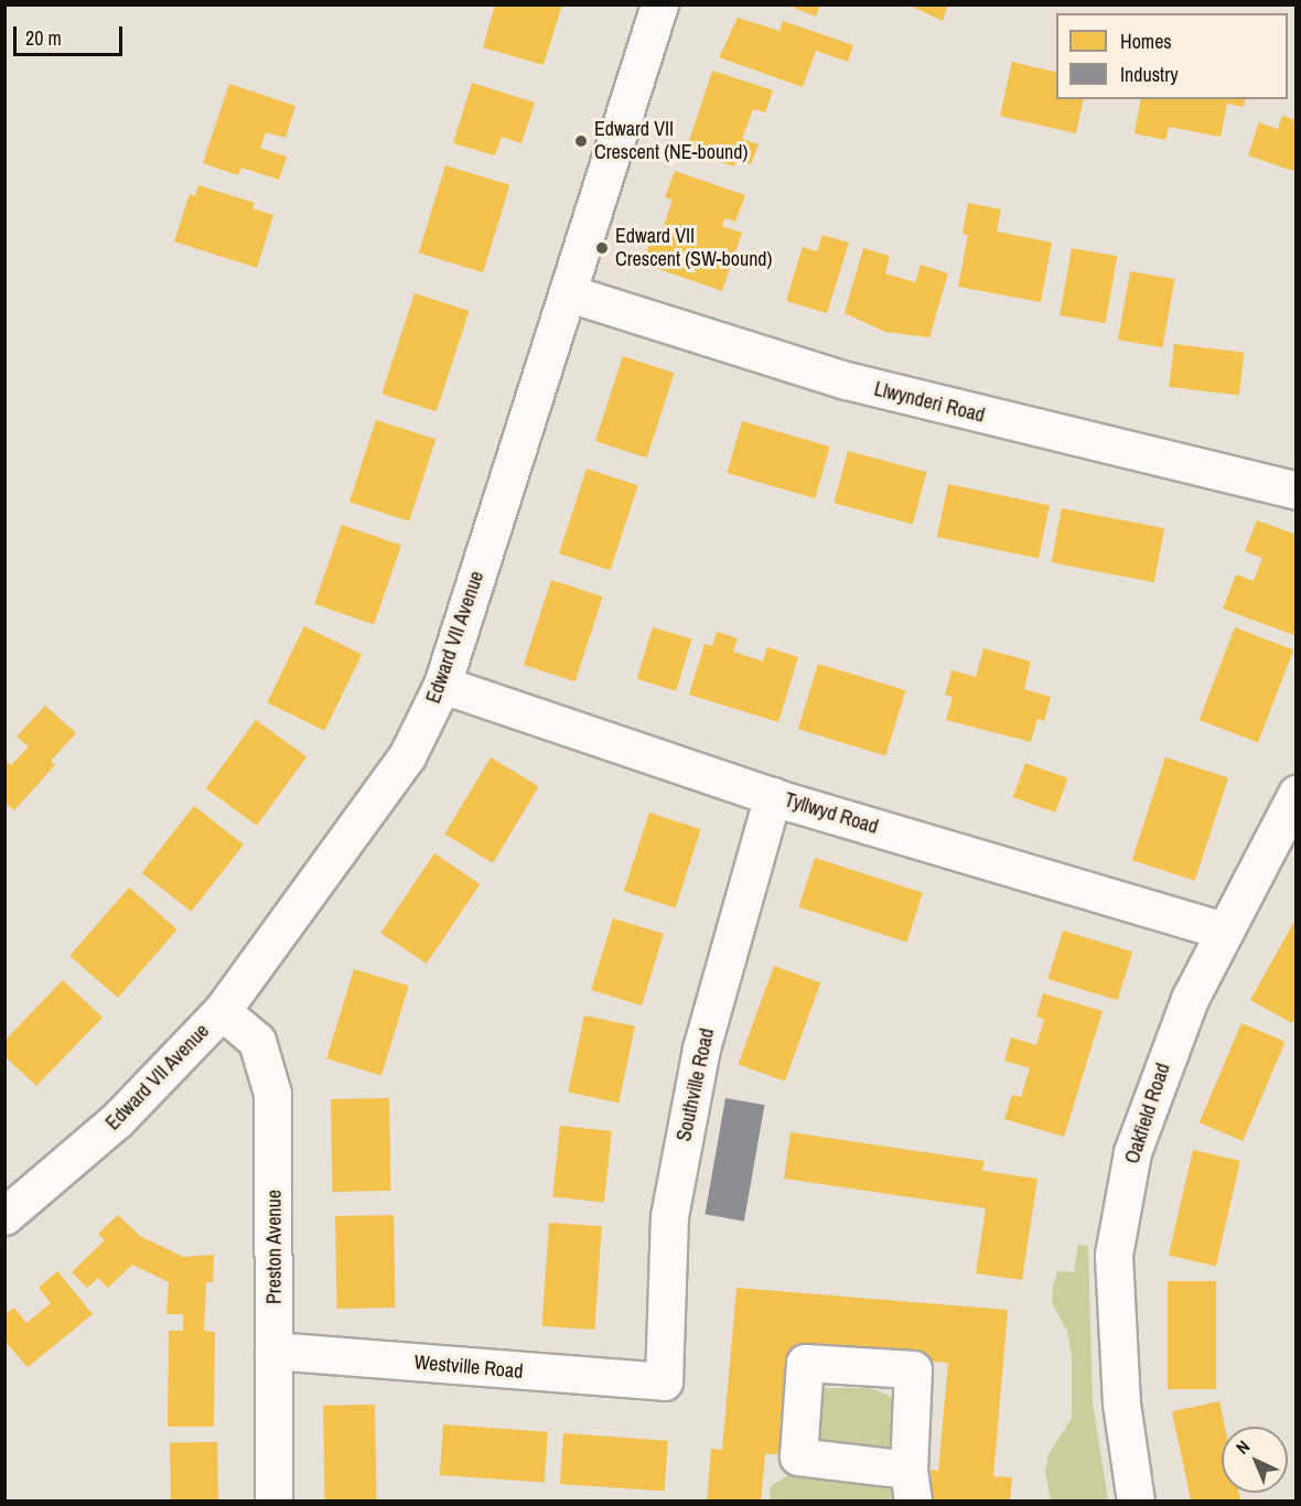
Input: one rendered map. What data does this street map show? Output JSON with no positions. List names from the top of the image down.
{
  "streets": {
    "street": [
      "Llwynderi Road",
      "Edward VII Avenue",
      "Tyllwyd Road",
      "Southville Road",
      "Oakfield Road",
      "Preston Avenue",
      "Westville Road"
    ]
  },
  "crossings": [
    ["Llwynderi Road", "Edward VII Avenue"],
    ["Edward VII Avenue", "Tyllwyd Road"],
    ["Edward VII Avenue", "Preston Avenue"],
    ["Tyllwyd Road", "Southville Road"],
    ["Tyllwyd Road", "Oakfield Road"],
    ["Southville Road", "Westville Road"],
    ["Preston Avenue", "Westville Road"]
  ],
  "places": ["Edward VII Crescent (NE-bound)", "Edward VII Crescent (SW-bound)"],
  "legend": ["Homes", "Industry"],
  "scale_bar": "20 m",
  "north": "top left"
}
